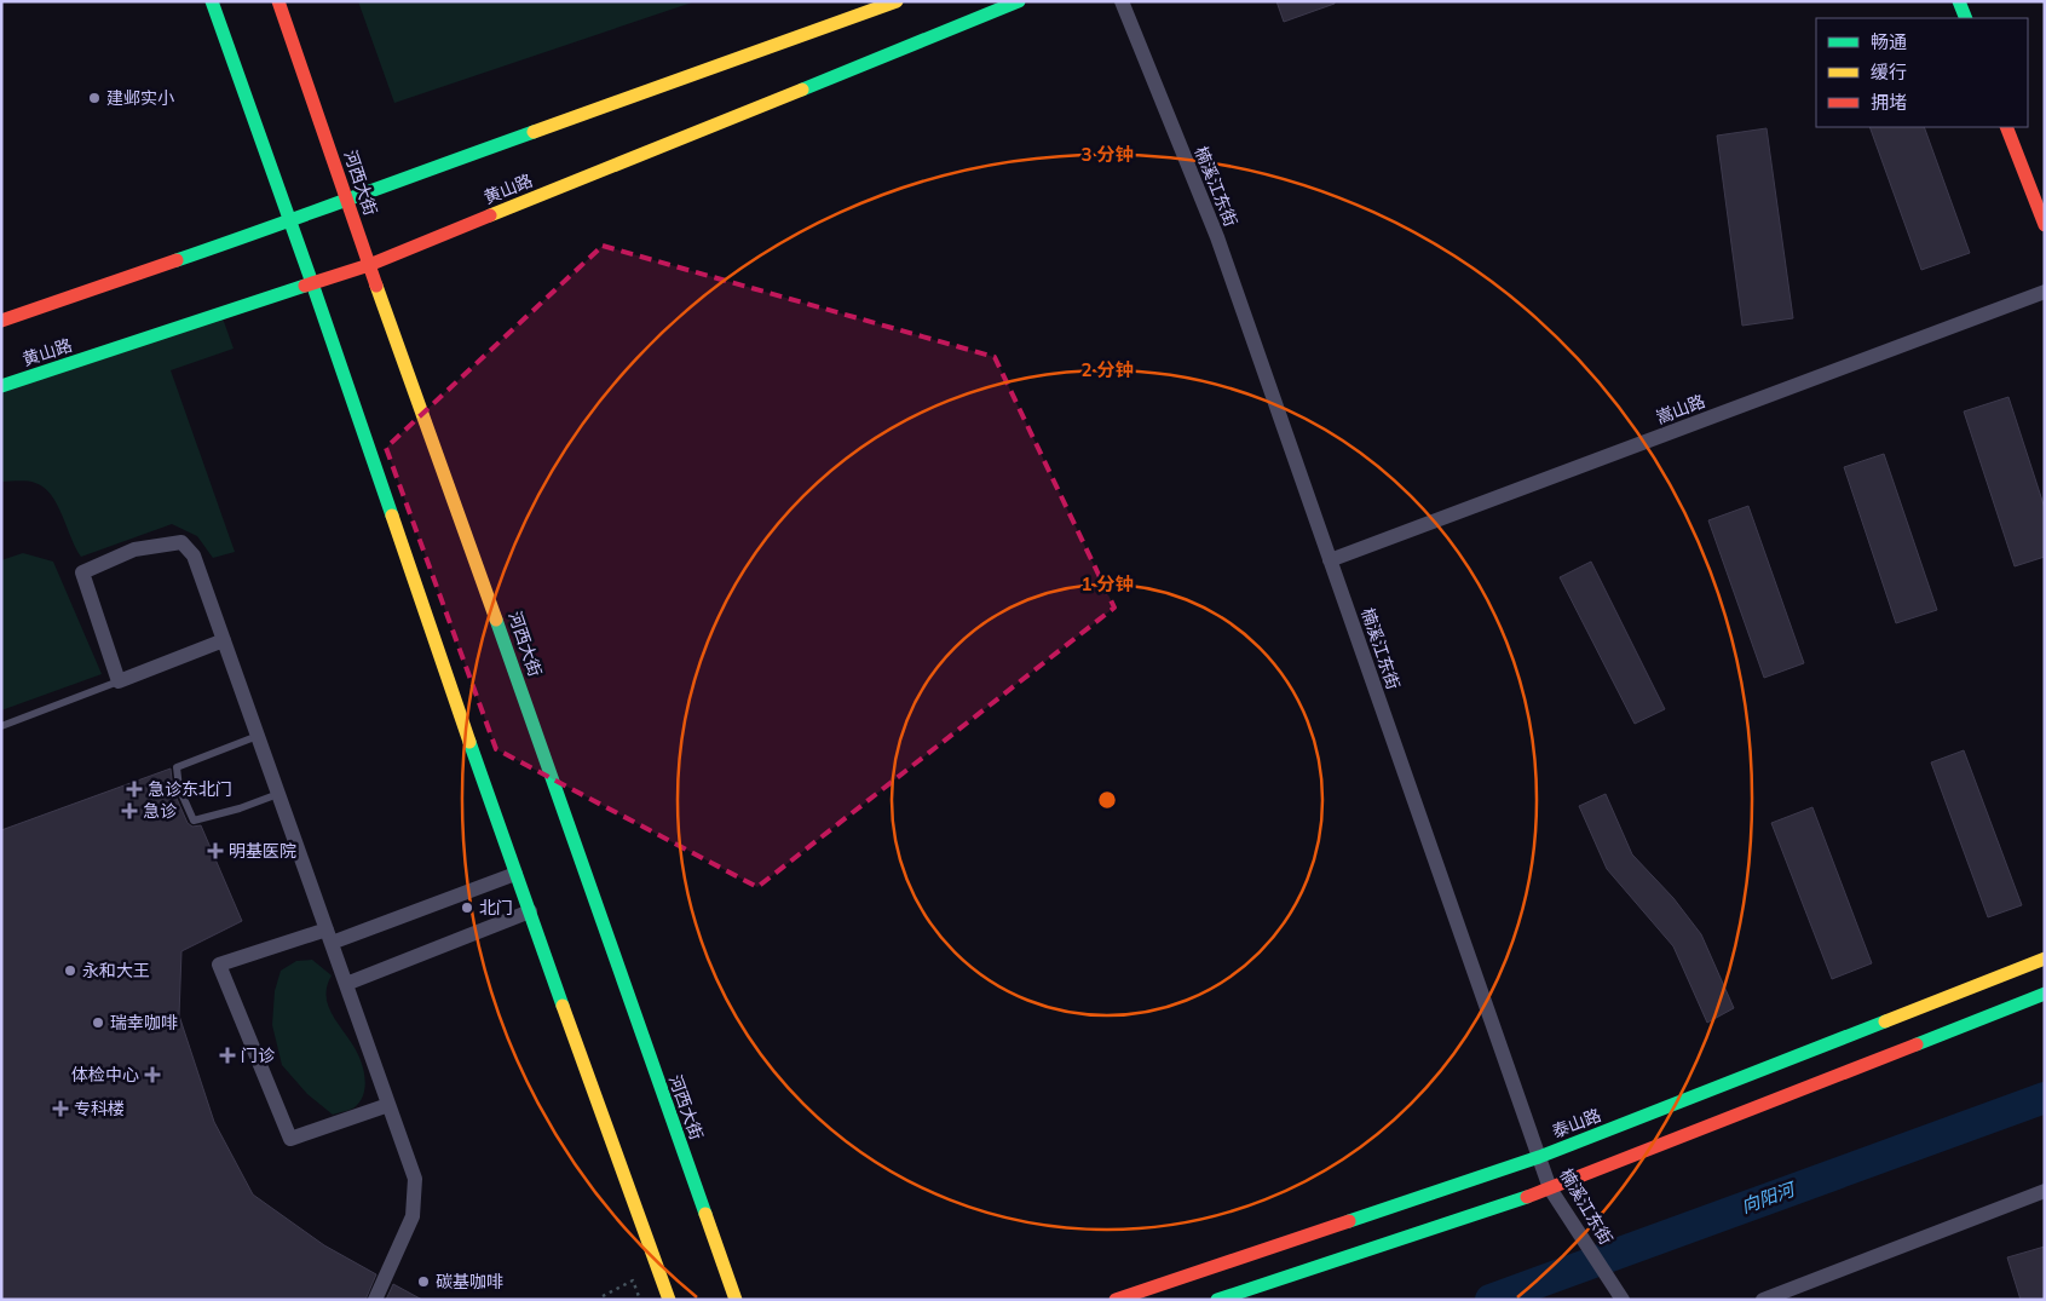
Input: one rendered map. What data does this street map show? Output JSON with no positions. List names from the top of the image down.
{
  "streets": {
    "main road": ["河西大街", "黄山路", "泰山路"],
    "street": ["楠溪江东街", "嵩山路"]
  },
  "crossings": [
    ["河西大街", "黄山路"],
    ["楠溪江东街", "嵩山路"],
    ["楠溪江东街", "泰山路"]
  ],
  "water": ["向阳河"],
  "places": {
    "other": [
      "建邺实小",
      "北门",
      "永和大王",
      "瑞幸咖啡",
      "碳基咖啡"
    ],
    "health": [
      "急诊东北门",
      "急诊",
      "明基医院",
      "门诊",
      "体检中心",
      "专科楼"
    ]
  },
  "legend": ["畅通", "缓行", "拥堵"],
  "rings": ["3 分钟", "2 分钟", "1 分钟"]
}
